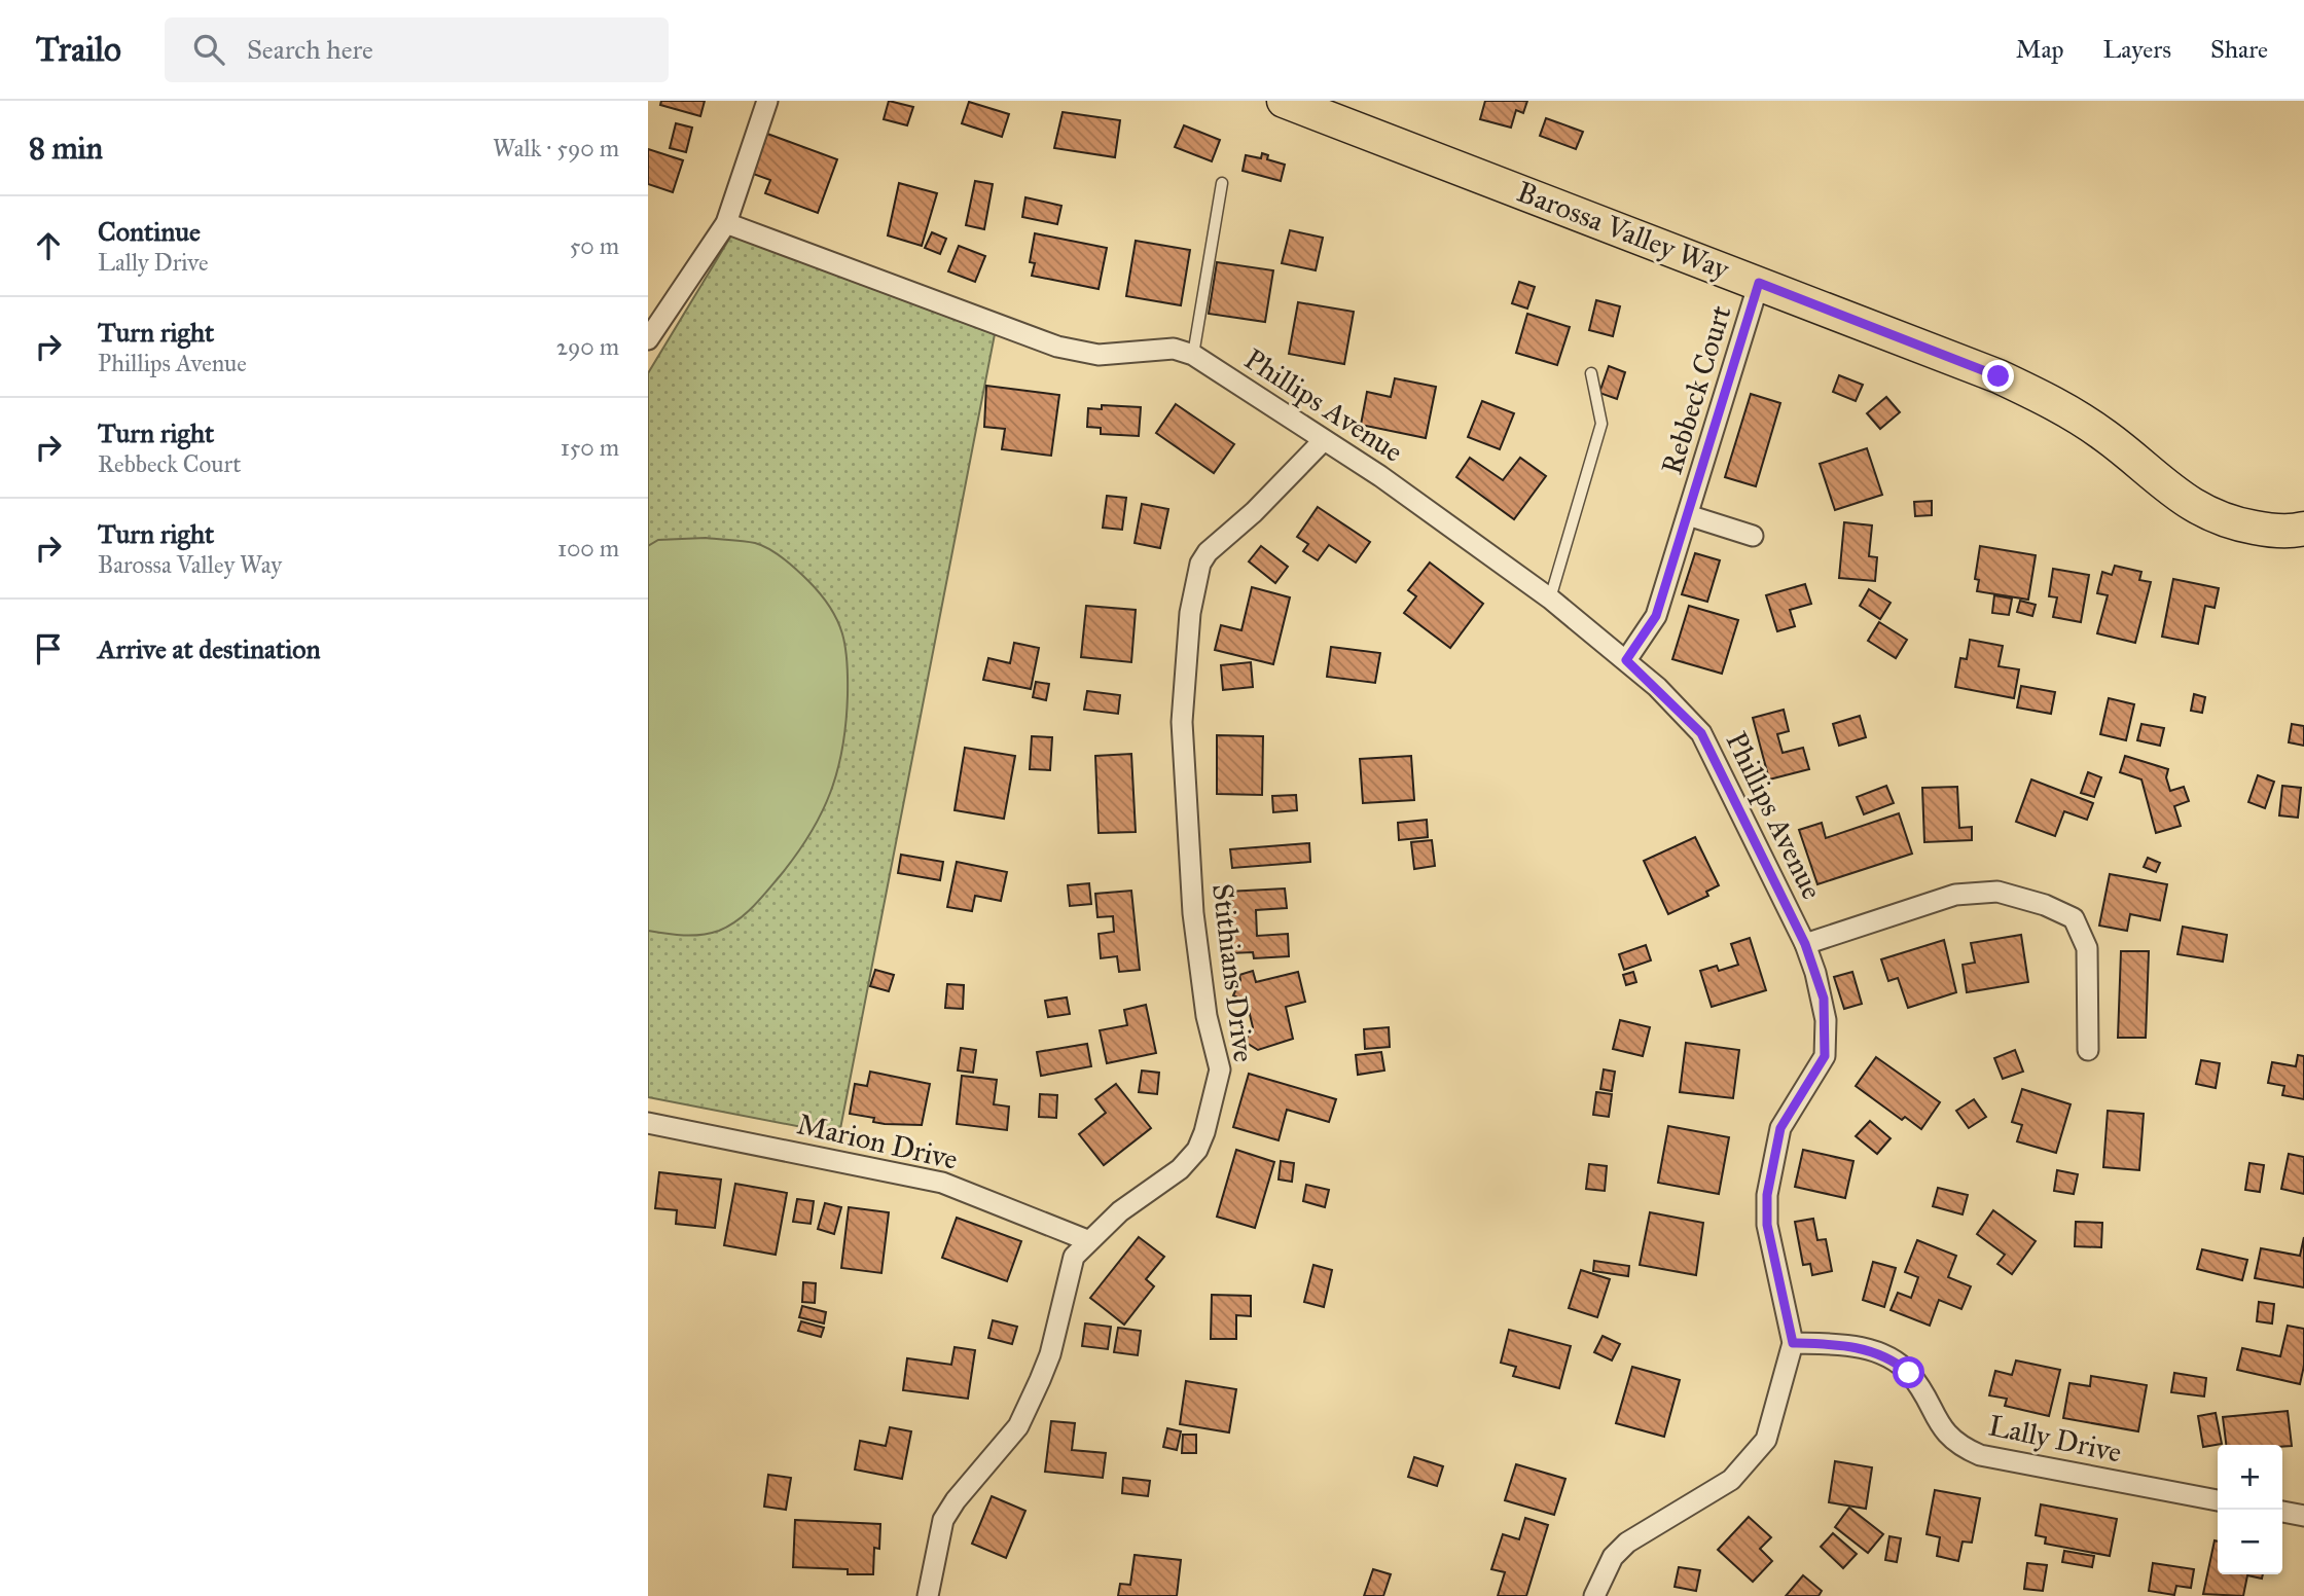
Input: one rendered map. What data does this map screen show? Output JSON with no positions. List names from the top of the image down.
{
  "streets": {
    "main road": ["Barossa Valley Way"],
    "street": [
      "Rebbeck Court",
      "Phillips Avenue",
      "Stithians Drive",
      "Marion Drive",
      "Lally Drive"
    ]
  },
  "crossings": [
    ["Barossa Valley Way", "Rebbeck Court"],
    ["Rebbeck Court", "Phillips Avenue"],
    ["Phillips Avenue", "Stithians Drive"],
    ["Phillips Avenue", "Lally Drive"],
    ["Stithians Drive", "Marion Drive"]
  ],
  "page": {
    "header": "Trailo",
    "search": "Search here",
    "nav": ["Map", "Layers", "Share"],
    "heading": ["8 min", "Walk · 590 m"],
    "list": [
      ["Continue", "Lally Drive", "50 m"],
      ["Turn right", "Phillips Avenue", "290 m"],
      ["Turn right", "Rebbeck Court", "150 m"],
      ["Turn right", "Barossa Valley Way", "100 m"],
      "Arrive at destination"
    ],
    "map_buttons": ["+", "−"]
  }
}
